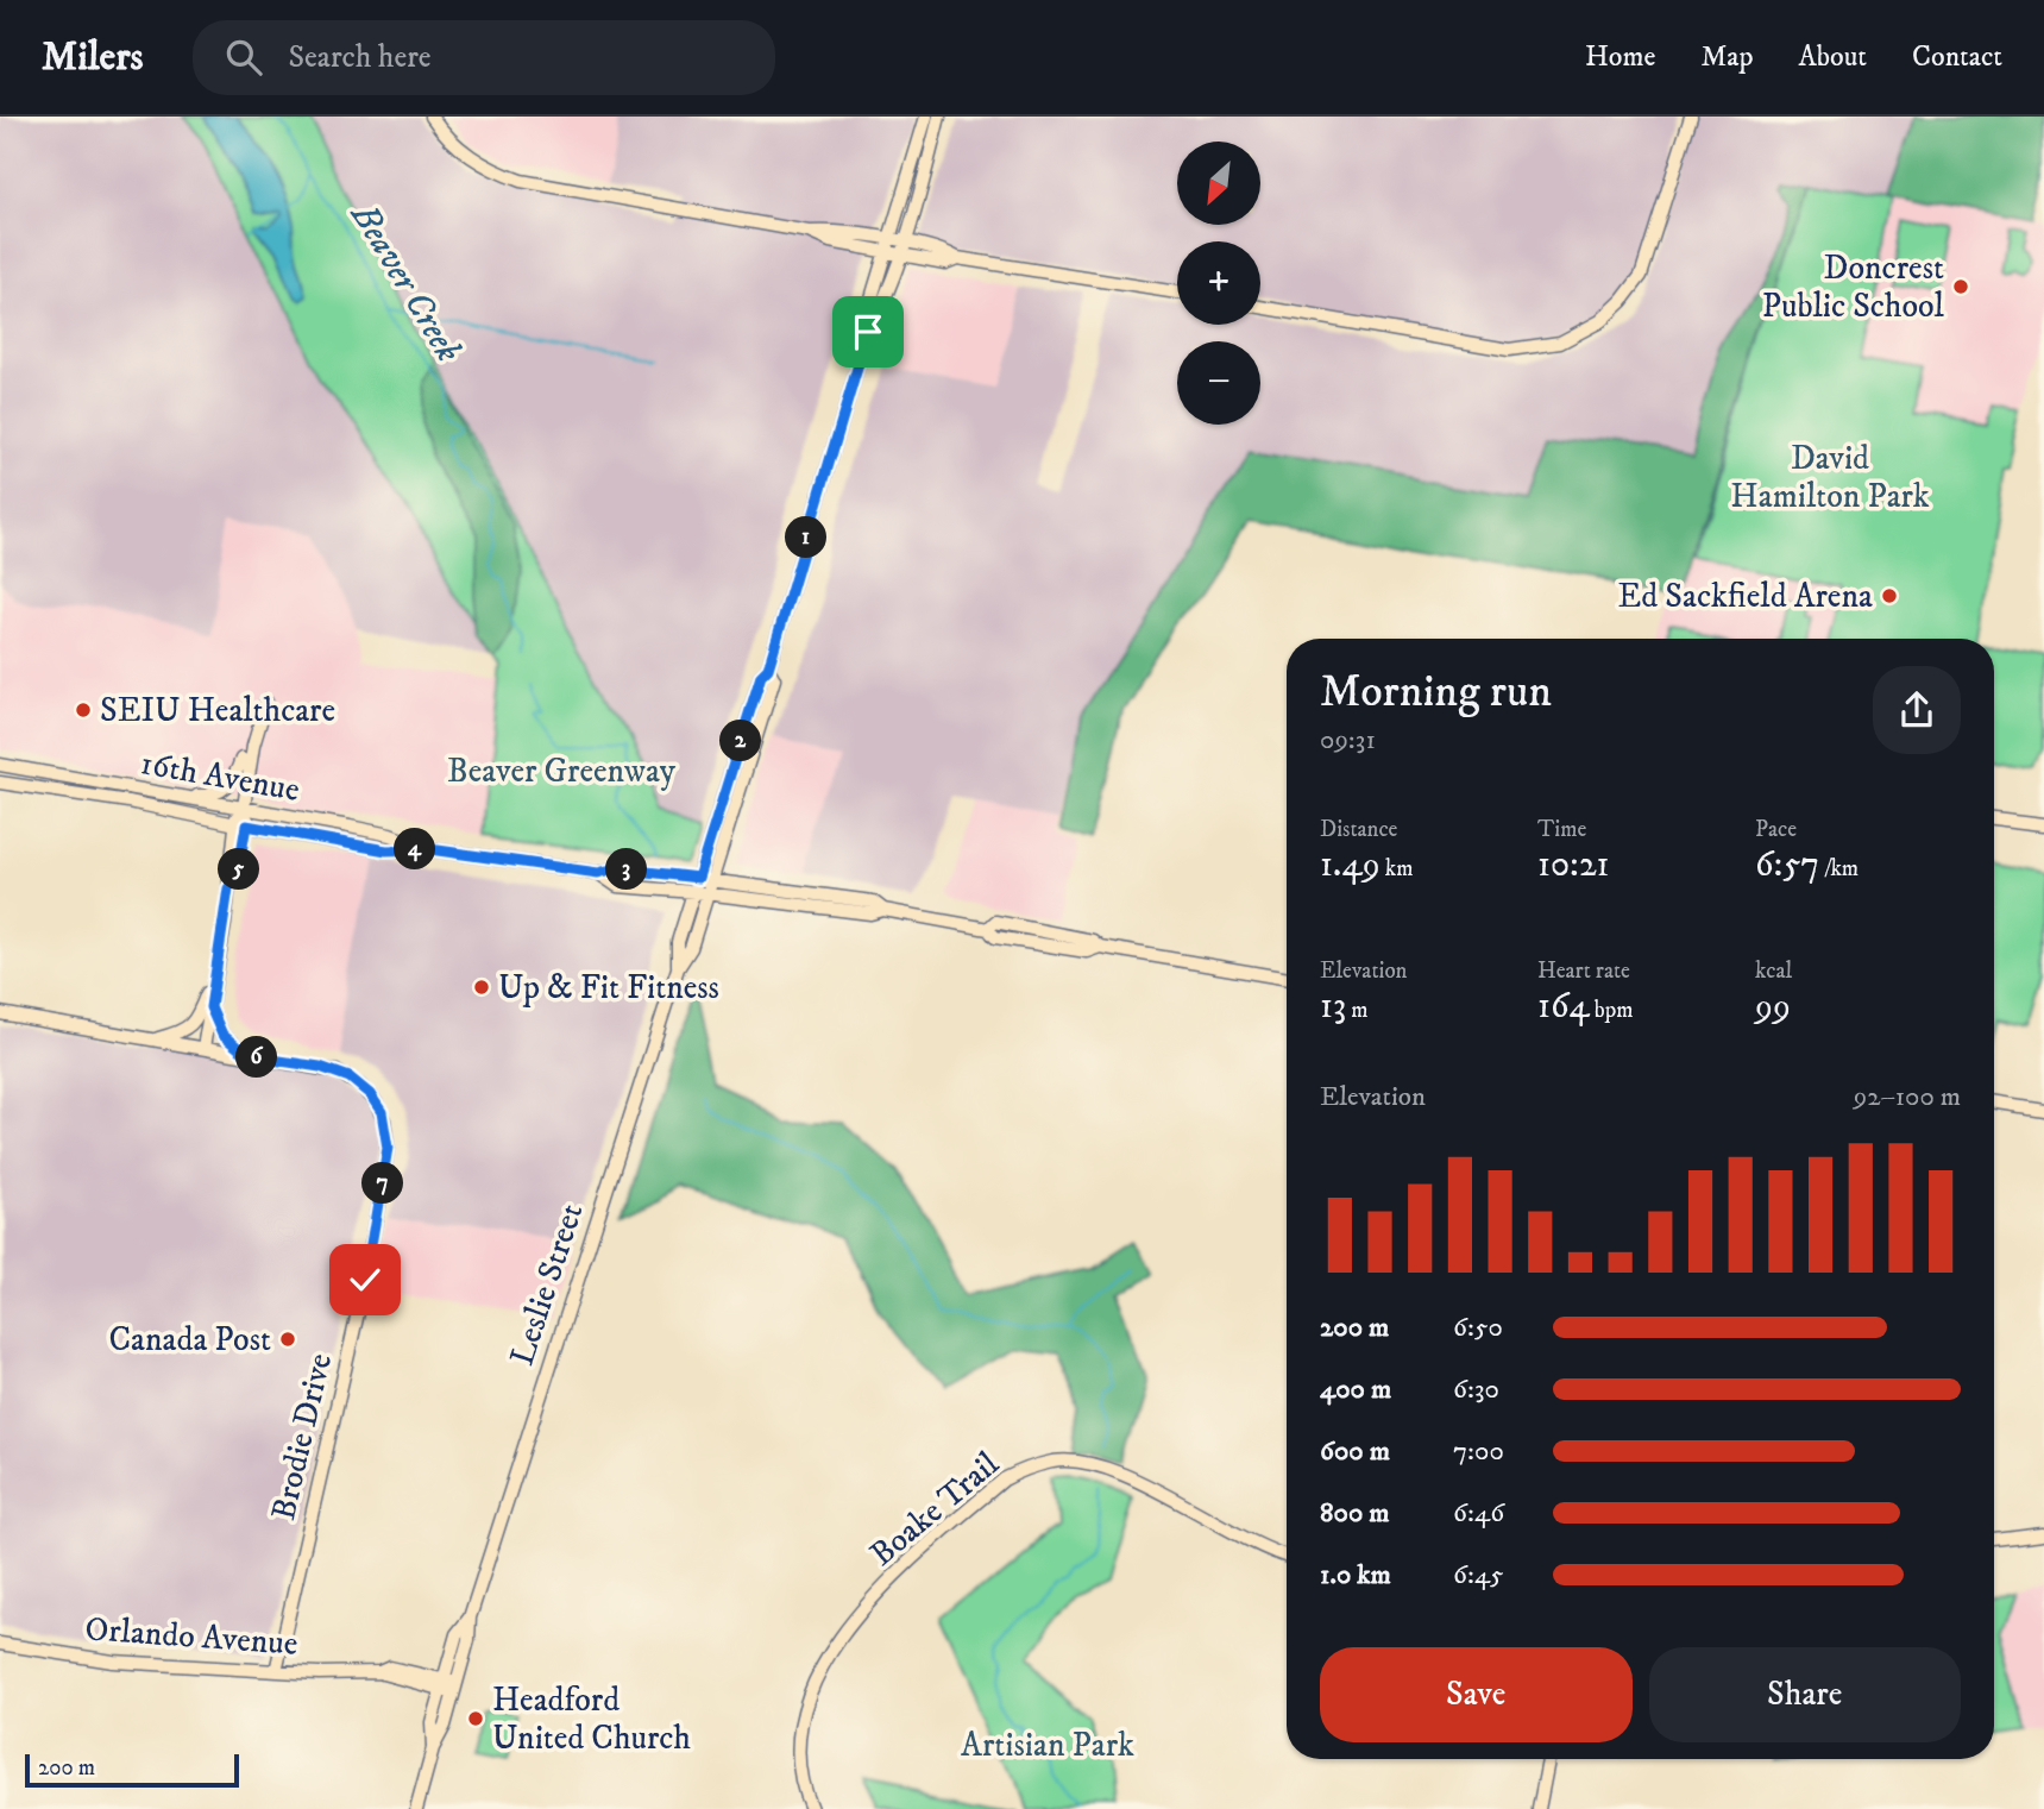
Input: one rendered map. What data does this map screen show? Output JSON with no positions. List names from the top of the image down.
{
  "streets": {
    "main road": [
      "16th Avenue",
      "Leslie Street",
      "Brodie Drive",
      "Boake Trail",
      "Orlando Avenue"
    ]
  },
  "crossings": [
    ["16th Avenue", "Leslie Street"],
    ["Leslie Street", "Orlando Avenue"],
    ["Brodie Drive", "Orlando Avenue"]
  ],
  "water": ["Beaver Creek"],
  "parks": ["David Hamilton Park", "Beaver Greenway", "Artisian Park"],
  "places": [
    "Doncrest Public School",
    "Ed Sackfield Arena",
    "SEIU Healthcare",
    "Up & Fit Fitness",
    "Canada Post",
    "Headford United Church"
  ],
  "scale_bar": "200 m",
  "north": "bottom left",
  "page": {
    "header": "Milers",
    "search": "Search here",
    "nav": [
      "Home",
      "Map",
      "About",
      "Contact"
    ],
    "map_buttons": ["+", "−"],
    "pins": [
      "1",
      "2",
      "4",
      "3",
      "5",
      "6",
      "7"
    ],
    "heading": ["Morning run", "09:31"],
    "stats": [
      ["Distance", "1.49 km"],
      ["Time", "10:21"],
      ["Pace", "6:57 /km"],
      ["Elevation", "13 m"],
      ["Heart rate", "164 bpm"],
      ["kcal", "99"]
    ],
    "chart": ["Elevation", "92–100 m"],
    "list": [
      {
        "name": "200 m",
        "note": "6:50"
      },
      {
        "name": "400 m",
        "note": "6:30"
      },
      {
        "name": "600 m",
        "note": "7:00"
      },
      {
        "name": "800 m",
        "note": "6:46"
      },
      {
        "name": "1.0 km",
        "note": "6:45"
      }
    ],
    "buttons": ["Save", "Share"],
    "scale": "200 m"
  }
}
